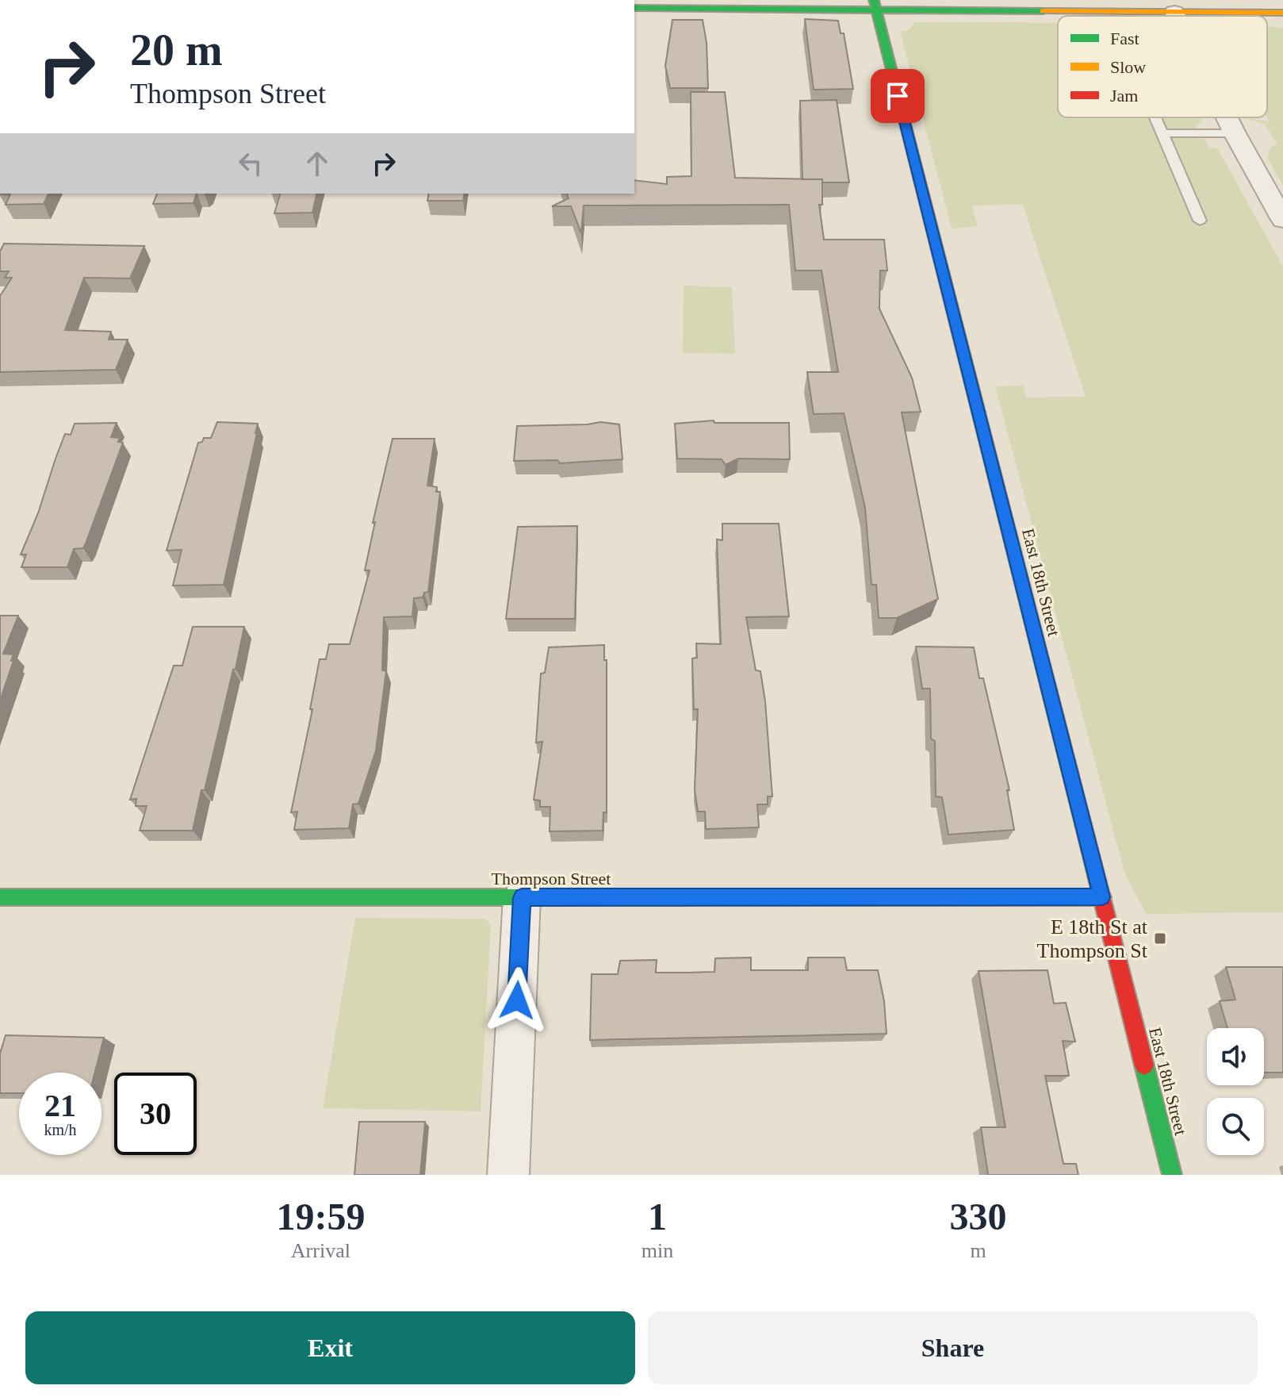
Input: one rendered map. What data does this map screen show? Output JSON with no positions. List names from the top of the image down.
{
  "streets": {
    "street": ["East 18th Street", "Thompson Street"]
  },
  "crossings": [
    ["East 18th Street", "Thompson Street"]
  ],
  "places": {
    "transit": ["E 18th St at Thompson St"]
  },
  "legend": ["Fast", "Slow", "Jam"],
  "page": {
    "turn": ["20 m", "Thompson Street"],
    "speed": "21 km/h",
    "limit": "30",
    "eta": [
      "19:59",
      "Arrival",
      "1",
      "min",
      "330",
      "m"
    ],
    "buttons": ["Exit", "Share"]
  }
}
